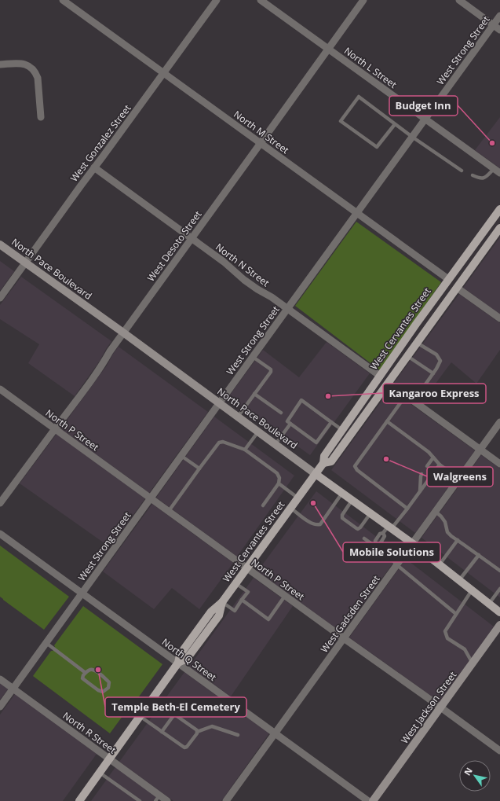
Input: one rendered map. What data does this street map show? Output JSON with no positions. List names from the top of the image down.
{
  "streets": {
    "main road": ["North Pace Boulevard", "West Cervantes Street", "West Jackson Street"],
    "street": [
      "West Strong Street",
      "North L Street",
      "North M Street",
      "West Gonzalez Street",
      "West Desoto Street",
      "North N Street",
      "North P Street",
      "West Gadsden Street",
      "North Q Street",
      "North R Street"
    ]
  },
  "crossings": [
    ["West Strong Street", "North L Street"],
    ["West Strong Street", "North M Street"],
    ["West Strong Street", "North N Street"],
    ["West Strong Street", "North Pace Boulevard"],
    ["West Strong Street", "North P Street"],
    ["West Strong Street", "North Q Street"],
    ["West Strong Street", "North R Street"],
    ["North L Street", "West Desoto Street"],
    ["North M Street", "West Gonzalez Street"],
    ["North M Street", "West Desoto Street"],
    ["North M Street", "West Cervantes Street"],
    ["West Gonzalez Street", "North N Street"],
    ["West Gonzalez Street", "North Pace Boulevard"],
    ["West Desoto Street", "North N Street"],
    ["West Desoto Street", "North Pace Boulevard"],
    ["West Desoto Street", "North P Street"],
    ["North N Street", "West Cervantes Street"],
    ["North Pace Boulevard", "West Cervantes Street"],
    ["North Pace Boulevard", "West Gadsden Street"],
    ["West Cervantes Street", "North P Street"],
    ["West Cervantes Street", "North Q Street"],
    ["West Cervantes Street", "North R Street"],
    ["North P Street", "West Gadsden Street"],
    ["North P Street", "West Jackson Street"],
    ["West Gadsden Street", "North Q Street"]
  ],
  "places": [
    "Budget Inn",
    "Kangaroo Express",
    "Walgreens",
    "Mobile Solutions",
    "Temple Beth-El Cemetery"
  ],
  "north": "top left"
}
